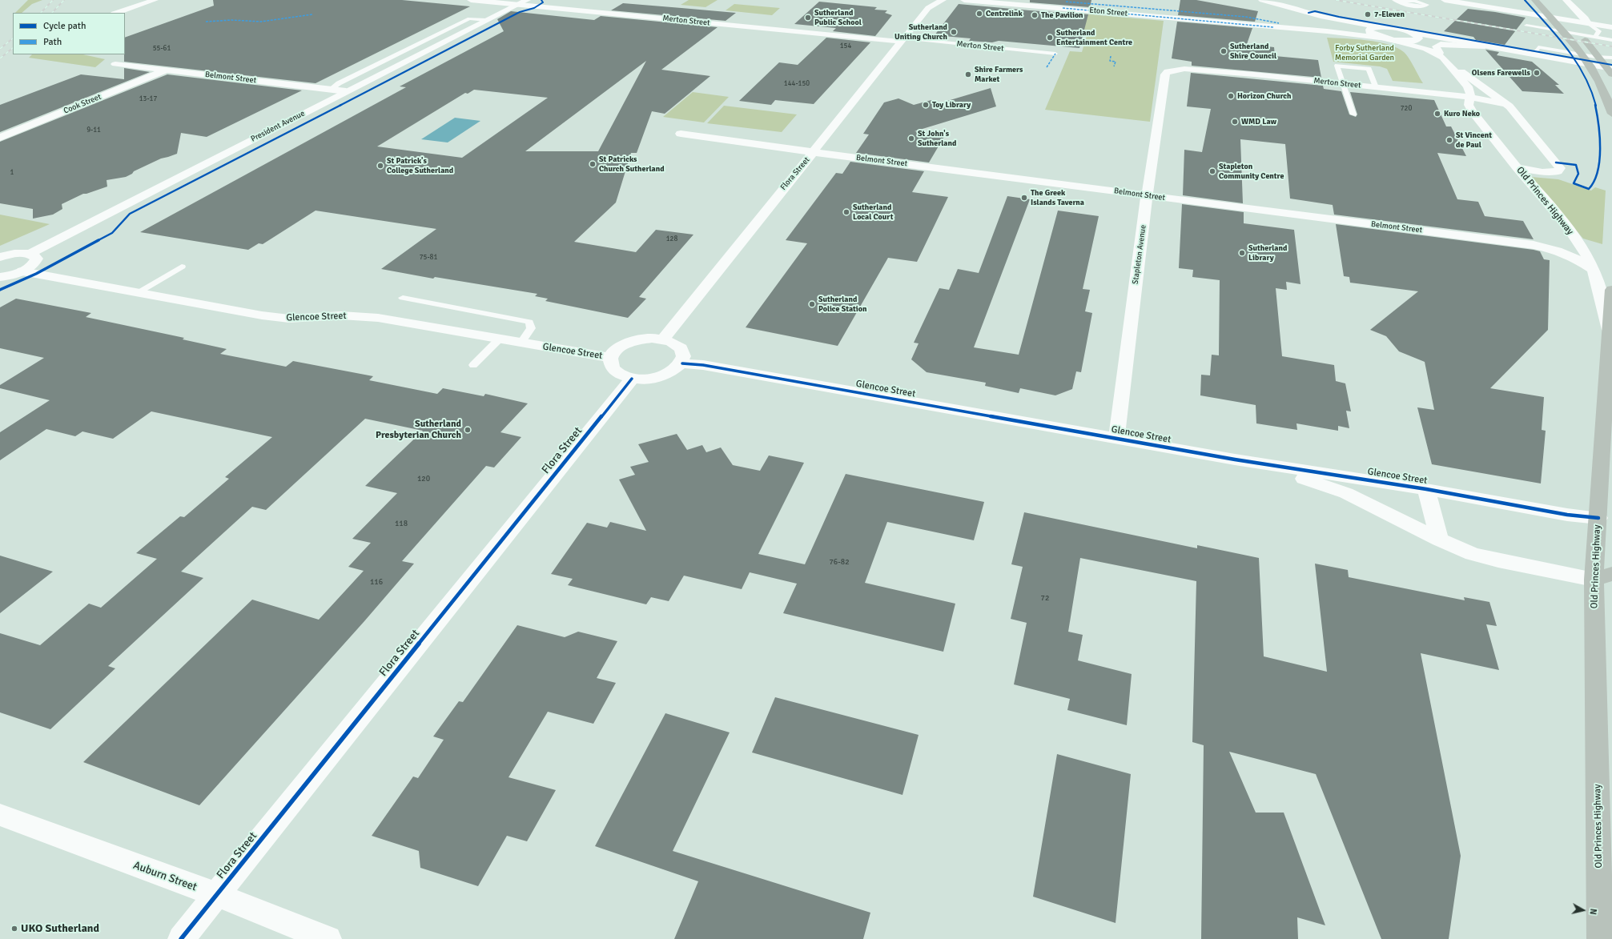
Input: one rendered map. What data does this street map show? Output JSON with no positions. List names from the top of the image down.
{
  "streets": {
    "main road": ["Old Princes Highway"],
    "street": [
      "Eton Street",
      "Merton Street",
      "Belmont Street",
      "Cook Street",
      "President Avenue",
      "Flora Street",
      "Stapleton Avenue",
      "Glencoe Street",
      "Auburn Street"
    ]
  },
  "crossings": [
    ["Eton Street", "Old Princes Highway"],
    ["Merton Street", "President Avenue"],
    ["Merton Street", "Flora Street"],
    ["Merton Street", "Old Princes Highway"],
    ["Merton Street", "Stapleton Avenue"],
    ["Belmont Street", "Cook Street"],
    ["Belmont Street", "President Avenue"],
    ["Belmont Street", "Flora Street"],
    ["Belmont Street", "Old Princes Highway"],
    ["Belmont Street", "Stapleton Avenue"],
    ["Flora Street", "Auburn Street"],
    ["Old Princes Highway", "Glencoe Street"],
    ["Stapleton Avenue", "Glencoe Street"]
  ],
  "parks": ["Forby Sutherland Memorial Garden"],
  "places": [
    "Centrelink",
    "7-Eleven",
    "The Pavilion",
    "Sutherland Public School",
    "Sutherland Uniting Church",
    "Sutherland Entertainment Centre",
    "Sutherland Shire Council",
    "Olsens Farewells",
    "Shire Farmers Market",
    "Horizon Church",
    "Toy Library",
    "Kuro Neko",
    "WMD Law",
    "St John's Sutherland",
    "St Vincent de Paul",
    "St Patricks Church Sutherland",
    "St Patrick's College Sutherland",
    "Stapleton Community Centre",
    "The Greek Islands Taverna",
    "Sutherland Local Court",
    "Sutherland Library",
    "Sutherland Police Station",
    "Sutherland Presbyterian Church",
    "UKO Sutherland"
  ],
  "house_numbers": [
    "154",
    "55-61",
    "144-150",
    "13-17",
    "720",
    "9-11",
    "1",
    "128",
    "75-81",
    "120",
    "118",
    "76-82",
    "116",
    "72"
  ],
  "legend": ["Cycle path", "Path"],
  "north": "right"
}
